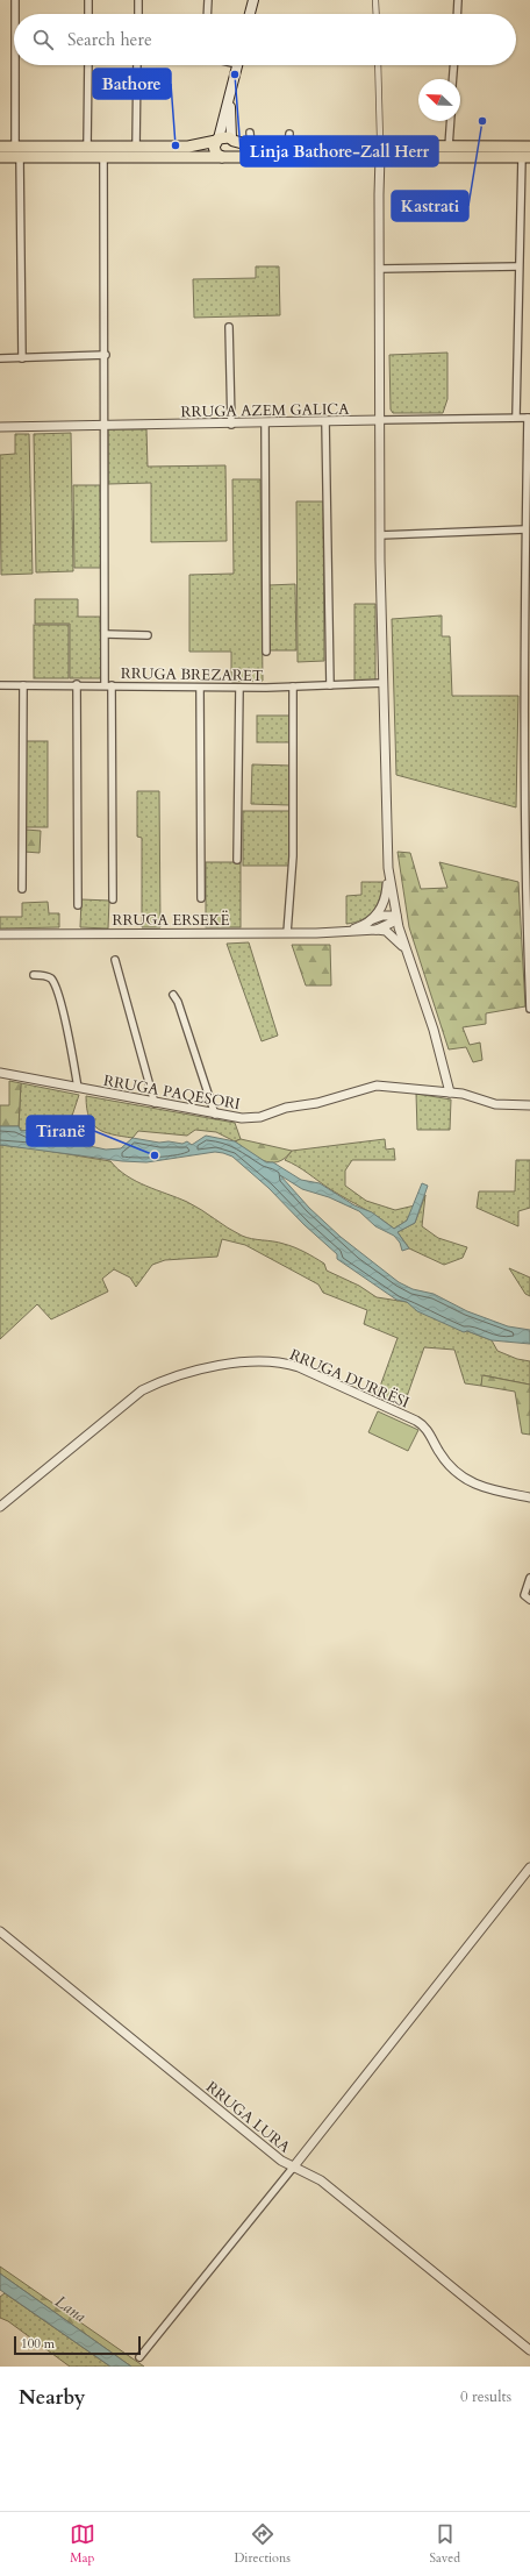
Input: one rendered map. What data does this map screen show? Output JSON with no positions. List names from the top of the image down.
{
  "streets": {
    "street": [
      "RRUGA AZEM GALICA",
      "RRUGA BREZARET",
      "RRUGA ERSEKË",
      "RRUGA PAQESORI",
      "RRUGA DURRËSI",
      "RRUGA LURA"
    ]
  },
  "water": ["Lana"],
  "places": [
    "Linja Bathore-Zall Herr",
    "Kastrati",
    "Bathore",
    "Tiranë"
  ],
  "scale_bar": "100 m",
  "north": "top left",
  "page": {
    "search": "Search here",
    "scale": "100 m",
    "heading": ["Nearby", "0 results"],
    "nav": ["Map", "Directions", "Saved"]
  }
}
